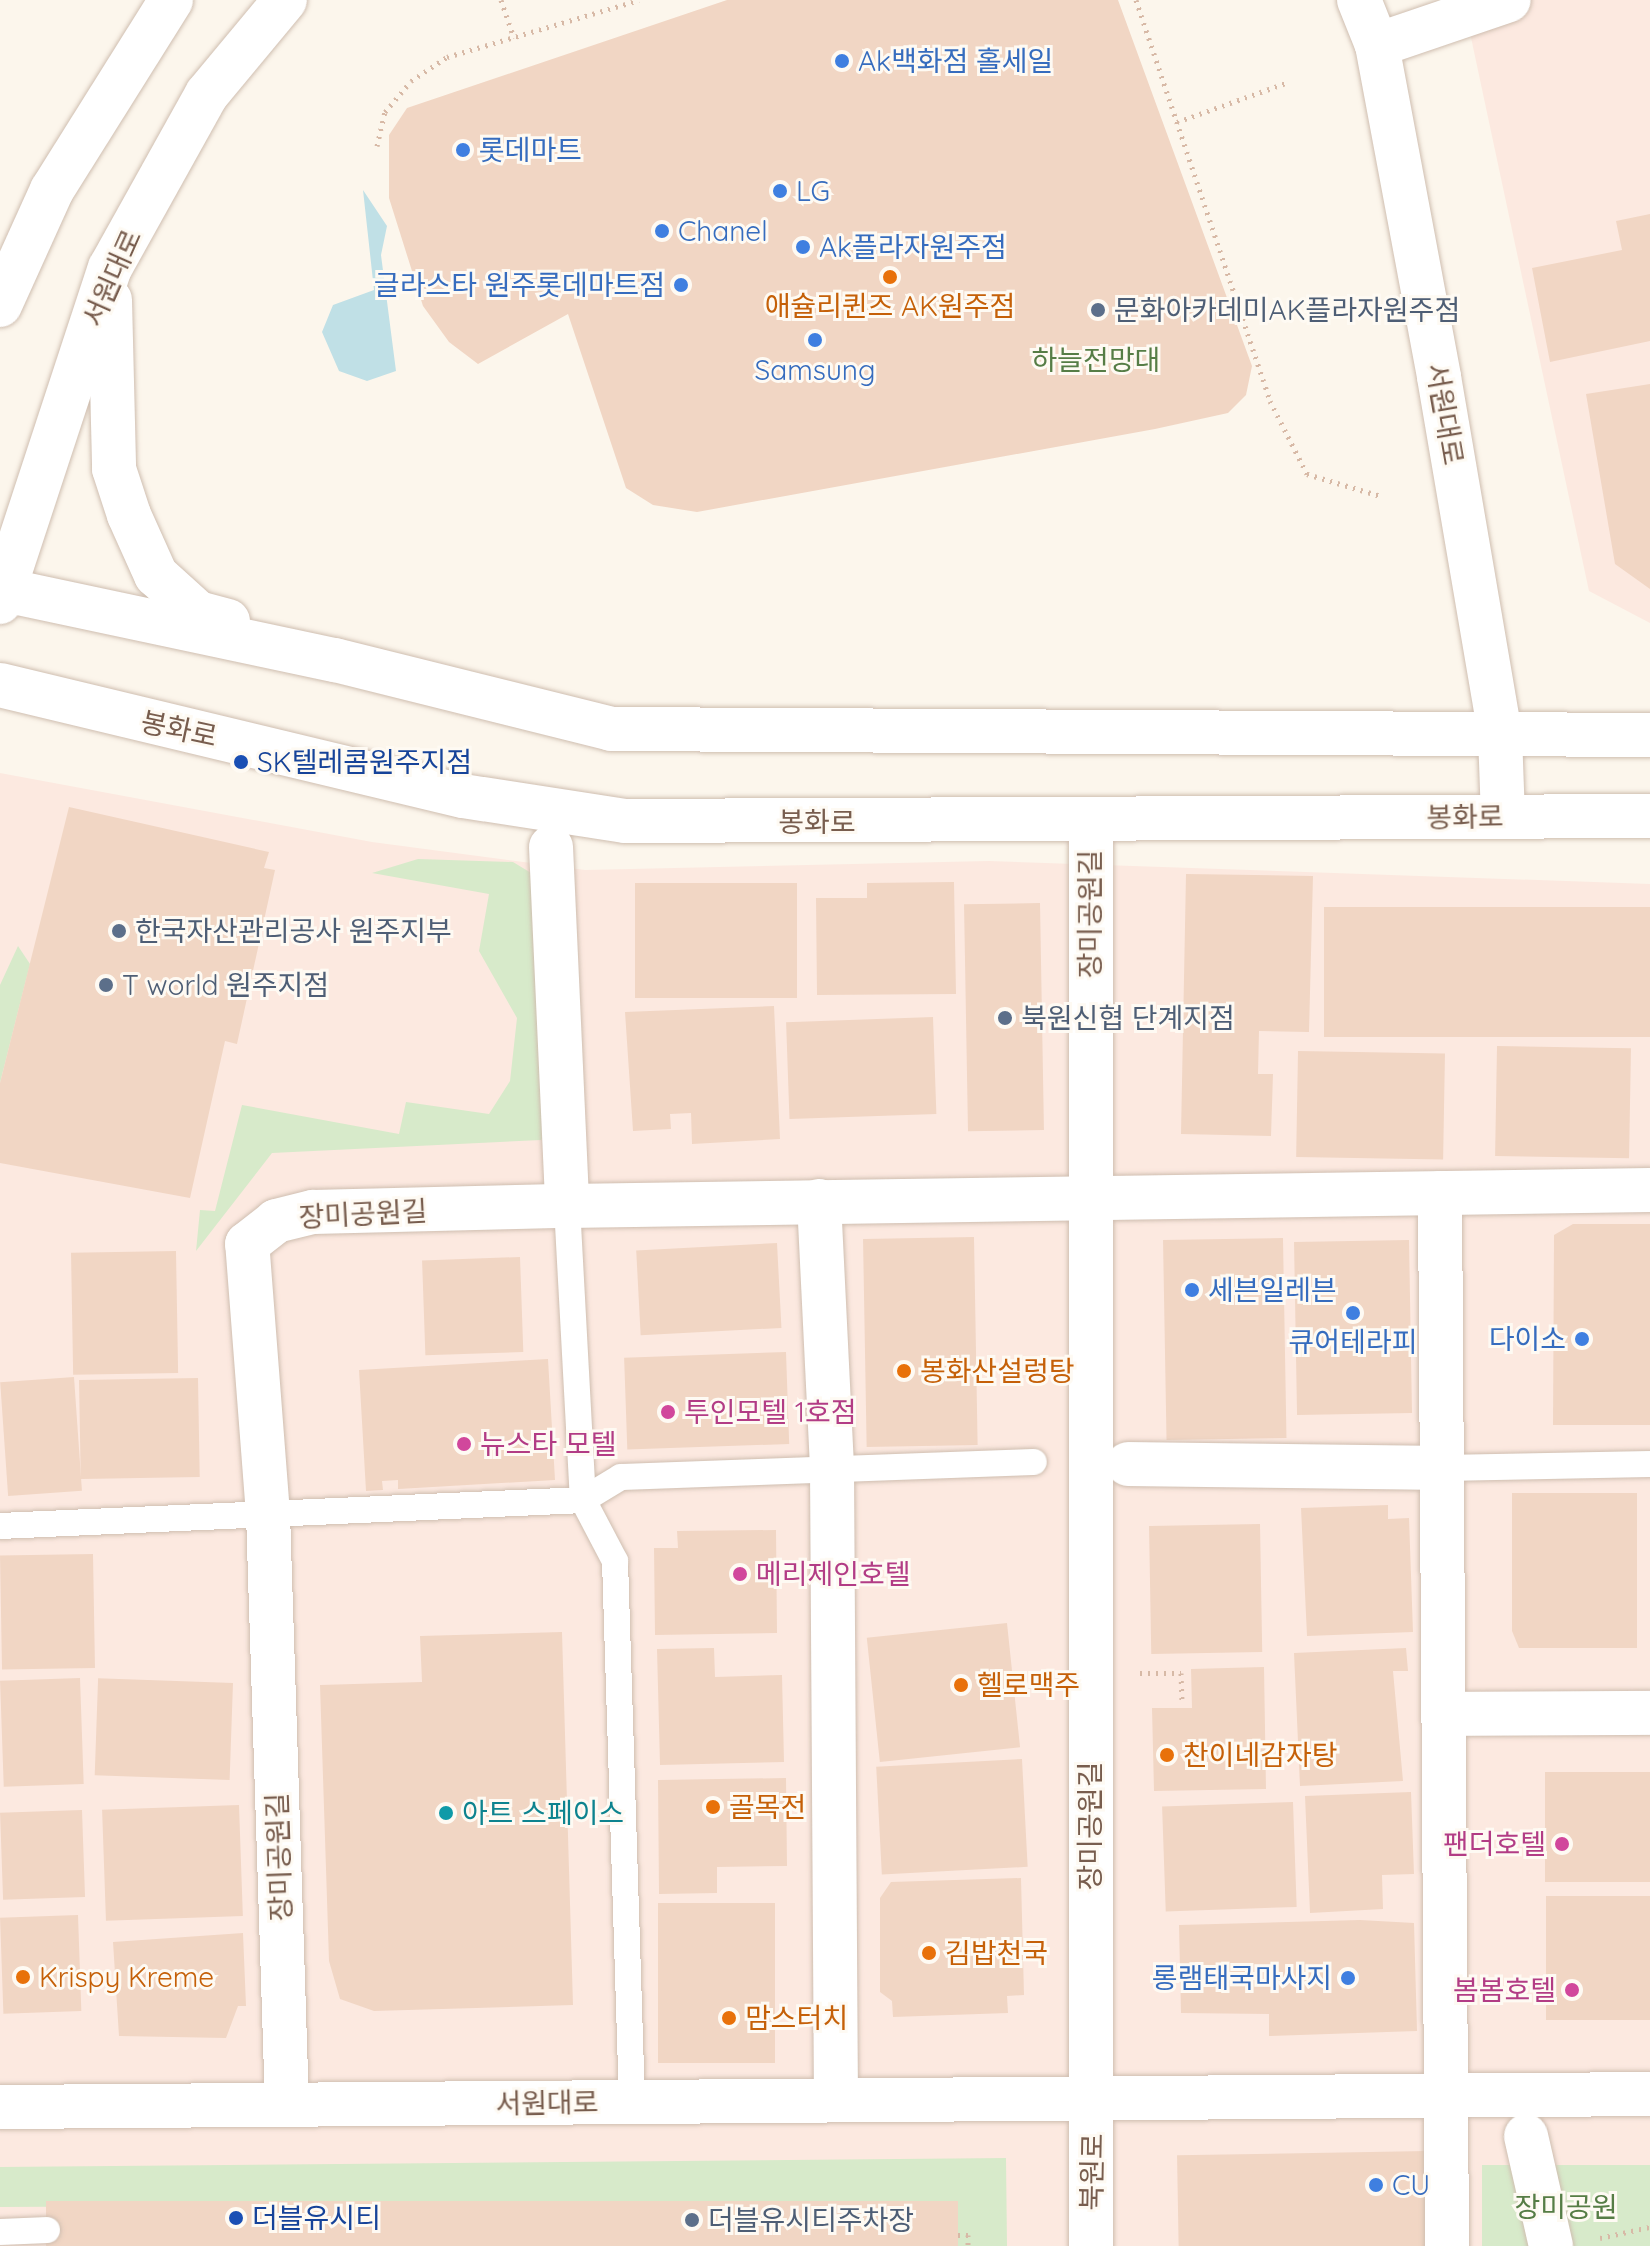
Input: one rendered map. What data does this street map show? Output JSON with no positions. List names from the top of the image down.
{
  "streets": {
    "street": [
      "서원대로",
      "봉화로",
      "장미공원길",
      "북원로"
    ]
  },
  "crossings": [
    ["서원대로", "봉화로"],
    ["서원대로", "장미공원길"],
    ["서원대로", "북원로"],
    ["봉화로", "장미공원길"],
    ["장미공원길", "북원로"]
  ],
  "parks": ["하늘전망대", "장미공원"],
  "places": [
    "Ak백화점 홀세일",
    "롯데마트",
    "LG",
    "Chanel",
    "Ak플라자원주점",
    "애슐리퀸즈 AK원주점",
    "글라스타 원주롯데마트점",
    "문화아카데미AK플라자원주점",
    "Samsung",
    "SK텔레콤원주지점",
    "한국자산관리공사 원주지부",
    "T world 원주지점",
    "북원신협 단계지점",
    "세븐일레븐",
    "큐어테라피",
    "다이소",
    "봉화산설렁탕",
    "투인모텔 1호점",
    "뉴스타 모텔",
    "메리제인호텔",
    "헬로맥주",
    "찬이네감자탕",
    "골목전",
    "아트 스페이스",
    "팬더호텔",
    "김밥천국",
    "Krispy Kreme",
    "롱램태국마사지",
    "봄봄호텔",
    "맘스터치",
    "CU",
    "더블유시티",
    "더블유시티주차장"
  ]
}
